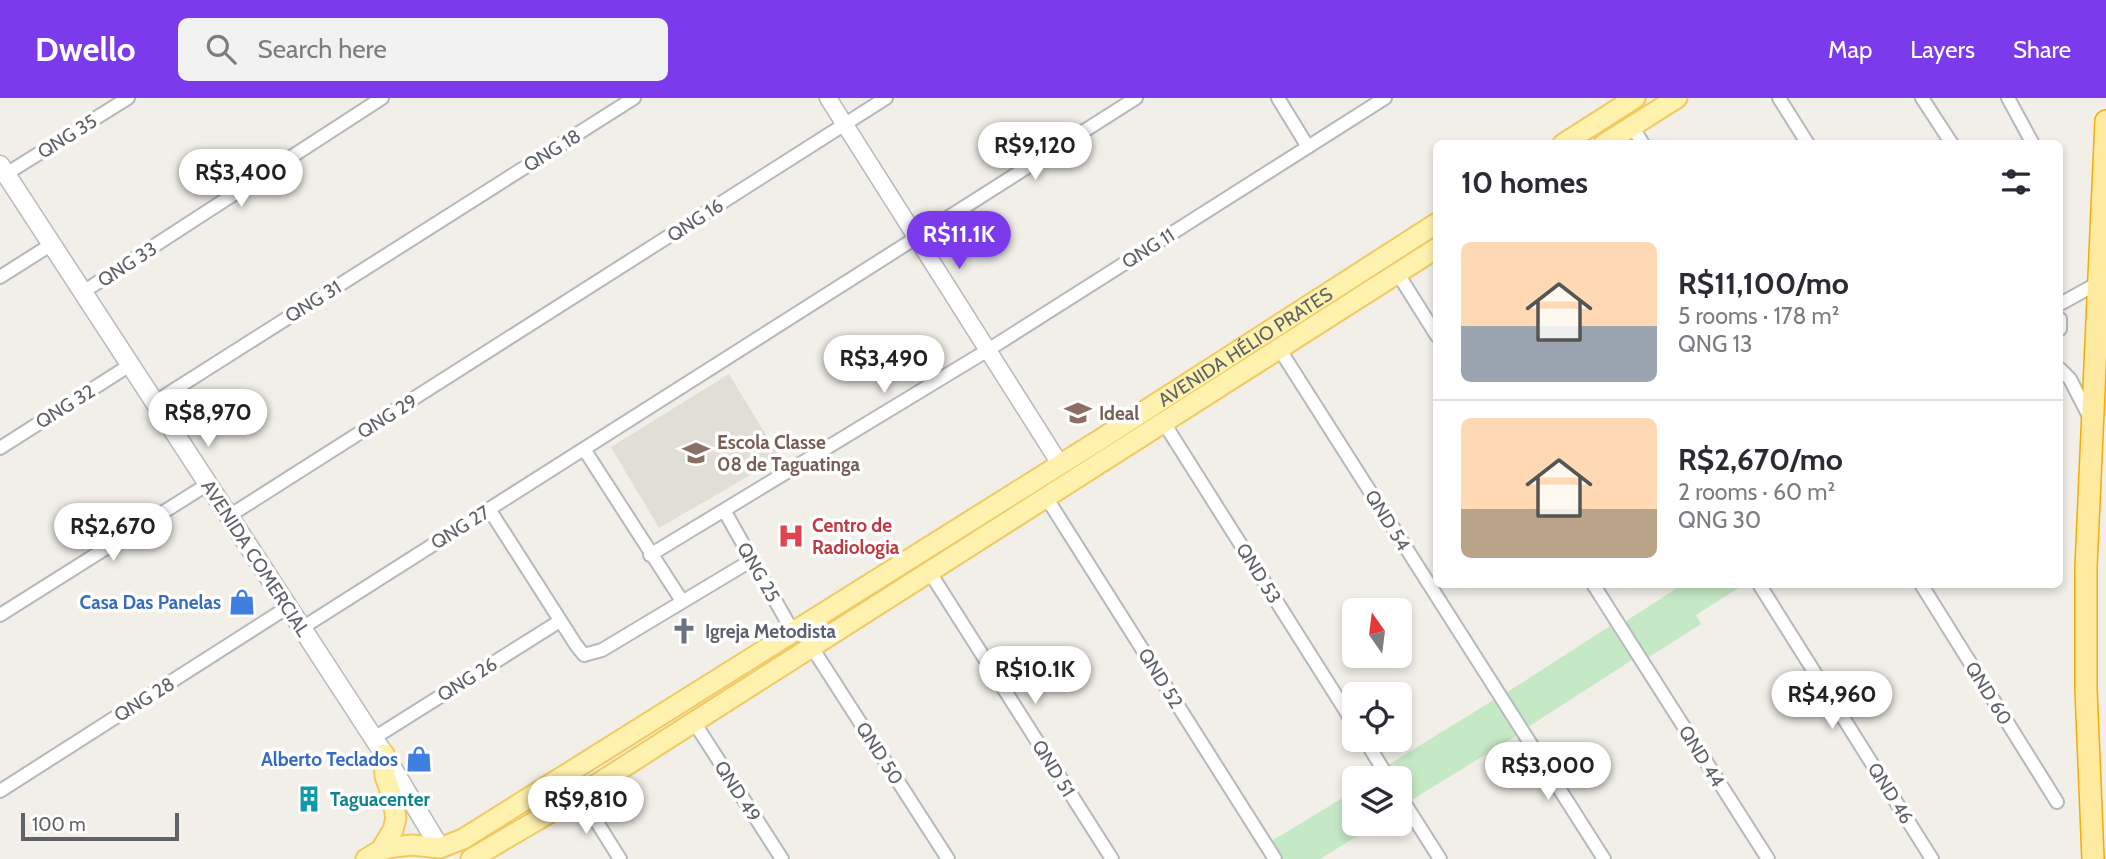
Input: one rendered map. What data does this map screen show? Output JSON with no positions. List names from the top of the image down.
{
  "streets": {
    "main road": ["AVENIDA HÉLIO PRATES", "AVENIDA COMERCIAL"],
    "street": [
      "QNG 35",
      "QNG 18",
      "QNG 16",
      "QNG 11",
      "QNG 33",
      "QNG 31",
      "QNG 32",
      "QNG 29",
      "QND 54",
      "QNG 27",
      "QNG 25",
      "QND 53",
      "QND 52",
      "QNG 26",
      "QND 60",
      "QNG 28",
      "QND 50",
      "QND 44",
      "QND 51",
      "QND 49",
      "QND 46"
    ]
  },
  "crossings": [
    ["QNG 35", "AVENIDA COMERCIAL"],
    ["QNG 18", "QNG 31"],
    ["QNG 16", "QNG 29"],
    ["QNG 11", "QNG 25"],
    ["QNG 33", "AVENIDA COMERCIAL"],
    ["QNG 31", "AVENIDA COMERCIAL"],
    ["AVENIDA HÉLIO PRATES", "QND 54"],
    ["AVENIDA HÉLIO PRATES", "AVENIDA COMERCIAL"],
    ["AVENIDA HÉLIO PRATES", "QNG 25"],
    ["AVENIDA HÉLIO PRATES", "QND 53"],
    ["AVENIDA HÉLIO PRATES", "QND 52"],
    ["AVENIDA HÉLIO PRATES", "QND 50"],
    ["AVENIDA HÉLIO PRATES", "QND 51"],
    ["AVENIDA HÉLIO PRATES", "QND 49"],
    ["QNG 32", "AVENIDA COMERCIAL"],
    ["QNG 29", "AVENIDA COMERCIAL"],
    ["QNG 27", "AVENIDA COMERCIAL"],
    ["AVENIDA COMERCIAL", "QNG 26"],
    ["AVENIDA COMERCIAL", "QNG 28"]
  ],
  "places": {
    "school or university": ["Ideal", "Escola Classe 08 de Taguatinga"],
    "hospital": ["Centro de Radiologia"],
    "shop": ["Casa Das Panelas", "Alberto Teclados"],
    "church": ["Igreja Metodista"],
    "building": ["Taguacenter"]
  },
  "scale_bar": "100 m",
  "north": "top",
  "page": {
    "header": "Dwello",
    "search": "Search here",
    "nav": ["Map", "Layers", "Share"],
    "price": [
      "R$9,120",
      "R$3,400",
      "R$11.1K",
      "R$3,490",
      "R$8,970",
      "R$2,670",
      "R$10.1K",
      "R$4,960",
      "R$3,000",
      "R$9,810"
    ],
    "heading": "10 homes",
    "list": [
      {
        "name": "R$11,100/mo",
        "note": "5 rooms · 178 m² · QNG 13"
      },
      {
        "name": "R$2,670/mo",
        "note": "2 rooms · 60 m² · QNG 30"
      }
    ],
    "scale": "100 m"
  }
}
